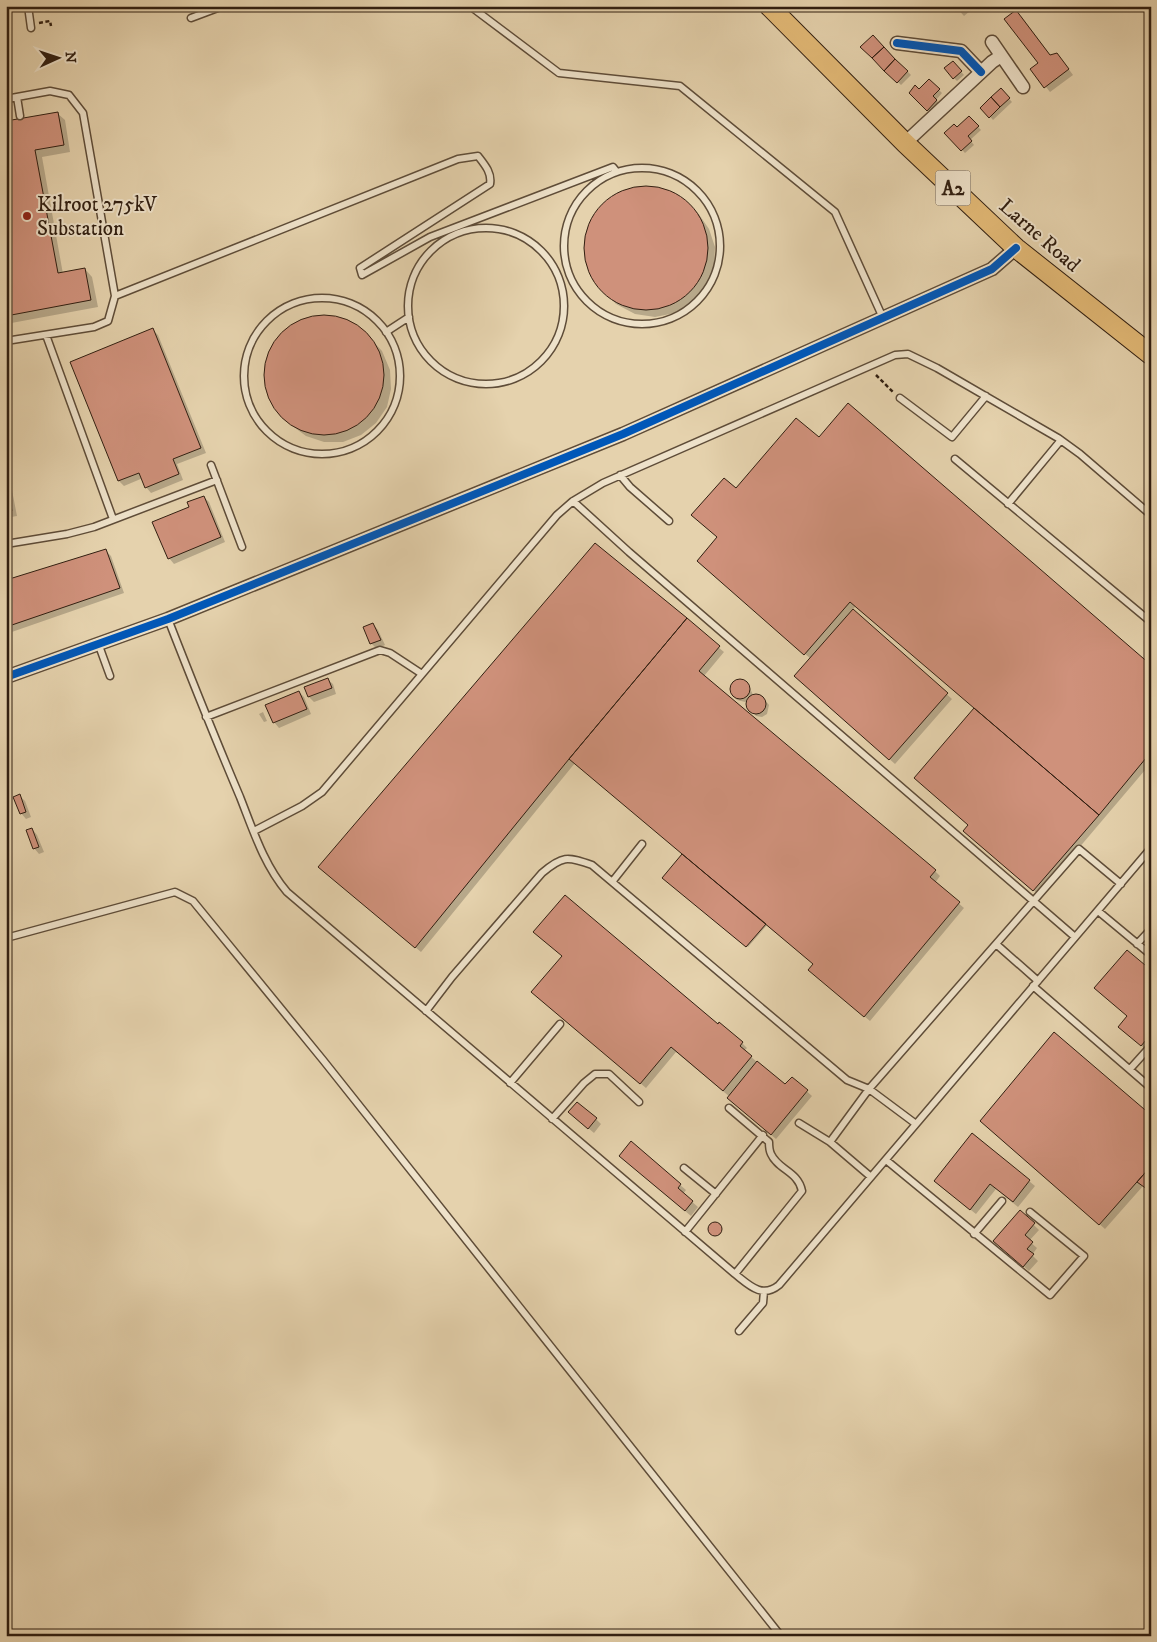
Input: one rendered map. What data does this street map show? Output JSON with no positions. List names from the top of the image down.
{
  "streets": {
    "main road": ["A2", "Larne Road"]
  },
  "places": ["Kilroot 275kV Substation"],
  "north": "right"
}
